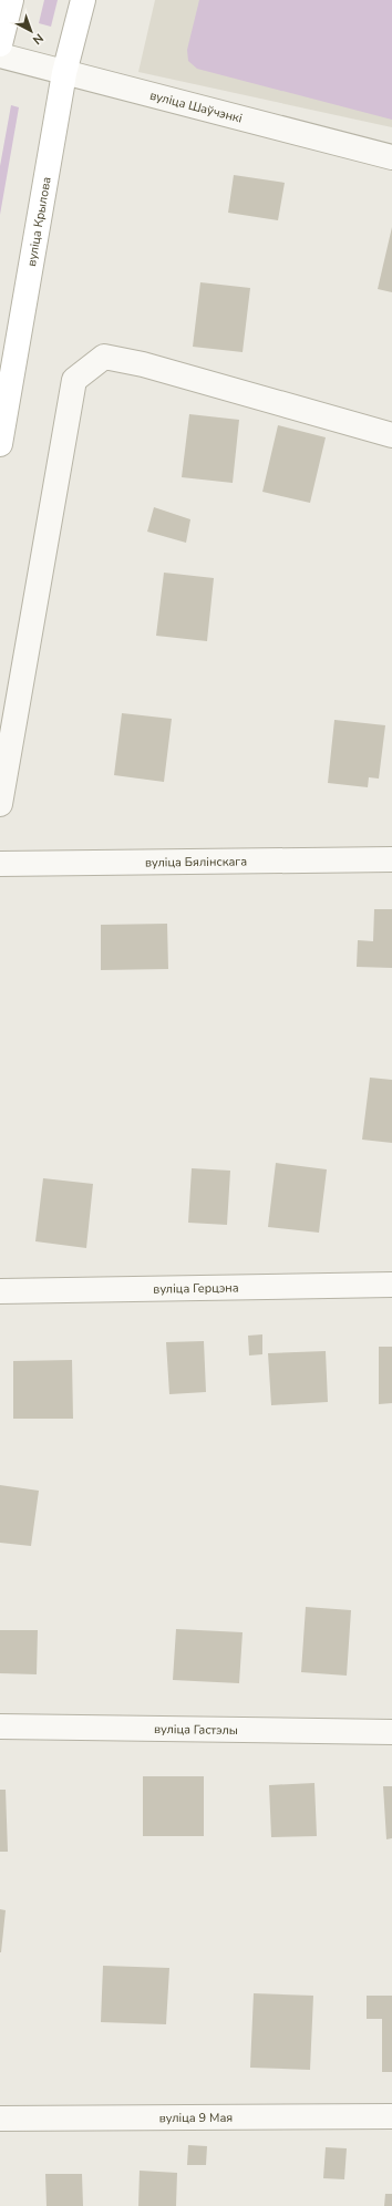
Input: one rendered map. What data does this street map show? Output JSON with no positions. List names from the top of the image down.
{
  "streets": {
    "main road": ["вуліца Крылова"],
    "street": [
      "вуліца Шаўчэнкі",
      "вуліца Бялінскага",
      "вуліца Герцэна",
      "вуліца Гастэлы",
      "вуліца 9 Мая"
    ]
  },
  "crossings": [
    ["вуліца Шаўчэнкі", "вуліца Крылова"]
  ],
  "north": "bottom right"
}
